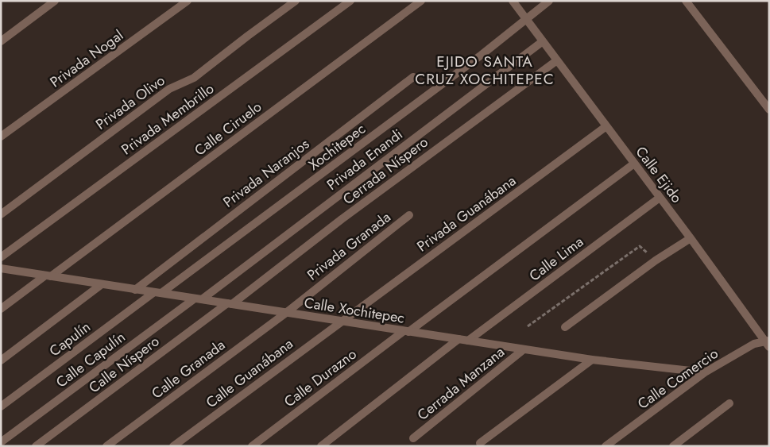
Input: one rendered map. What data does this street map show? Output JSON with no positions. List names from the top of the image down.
{
  "streets": {
    "street": [
      "Privada Nogal",
      "Privada Olivo",
      "Privada Membrillo",
      "Calle Ciruelo",
      "Xochitepec",
      "Privada Enandi",
      "Cerrada Níspero",
      "Privada Naranjos",
      "Calle Ejido",
      "Privada Guanábana",
      "Privada Granada",
      "Calle Lima",
      "Calle Xochitepec",
      "Capulín",
      "Calle Capulín",
      "Calle Níspero",
      "Calle Granada",
      "Calle Guanábana",
      "Calle Durazno",
      "Calle Comercio",
      "Cerrada Manzana"
    ]
  },
  "crossings": [
    ["Calle Ciruelo", "Calle Xochitepec"],
    ["Xochitepec", "Calle Ejido"],
    ["Xochitepec", "Calle Xochitepec"],
    ["Xochitepec", "Capulín"],
    ["Privada Enandi", "Calle Ejido"],
    ["Privada Enandi", "Calle Xochitepec"],
    ["Privada Enandi", "Calle Capulín"],
    ["Cerrada Níspero", "Calle Ejido"],
    ["Cerrada Níspero", "Calle Xochitepec"],
    ["Cerrada Níspero", "Calle Níspero"],
    ["Privada Naranjos", "Calle Xochitepec"],
    ["Calle Ejido", "Privada Guanábana"],
    ["Calle Ejido", "Calle Lima"],
    ["Calle Ejido", "Calle Durazno"],
    ["Calle Ejido", "Calle Comercio"],
    ["Privada Guanábana", "Calle Xochitepec"],
    ["Privada Guanábana", "Calle Guanábana"],
    ["Privada Granada", "Calle Xochitepec"],
    ["Privada Granada", "Calle Granada"],
    ["Calle Lima", "Calle Xochitepec"],
    ["Calle Xochitepec", "Capulín"],
    ["Calle Xochitepec", "Calle Capulín"],
    ["Calle Xochitepec", "Calle Níspero"],
    ["Calle Xochitepec", "Calle Granada"],
    ["Calle Xochitepec", "Calle Guanábana"],
    ["Calle Xochitepec", "Calle Durazno"],
    ["Calle Xochitepec", "Calle Comercio"],
    ["Calle Xochitepec", "Cerrada Manzana"]
  ],
  "districts": ["EJIDO SANTA CRUZ XOCHITEPEC"]
}
